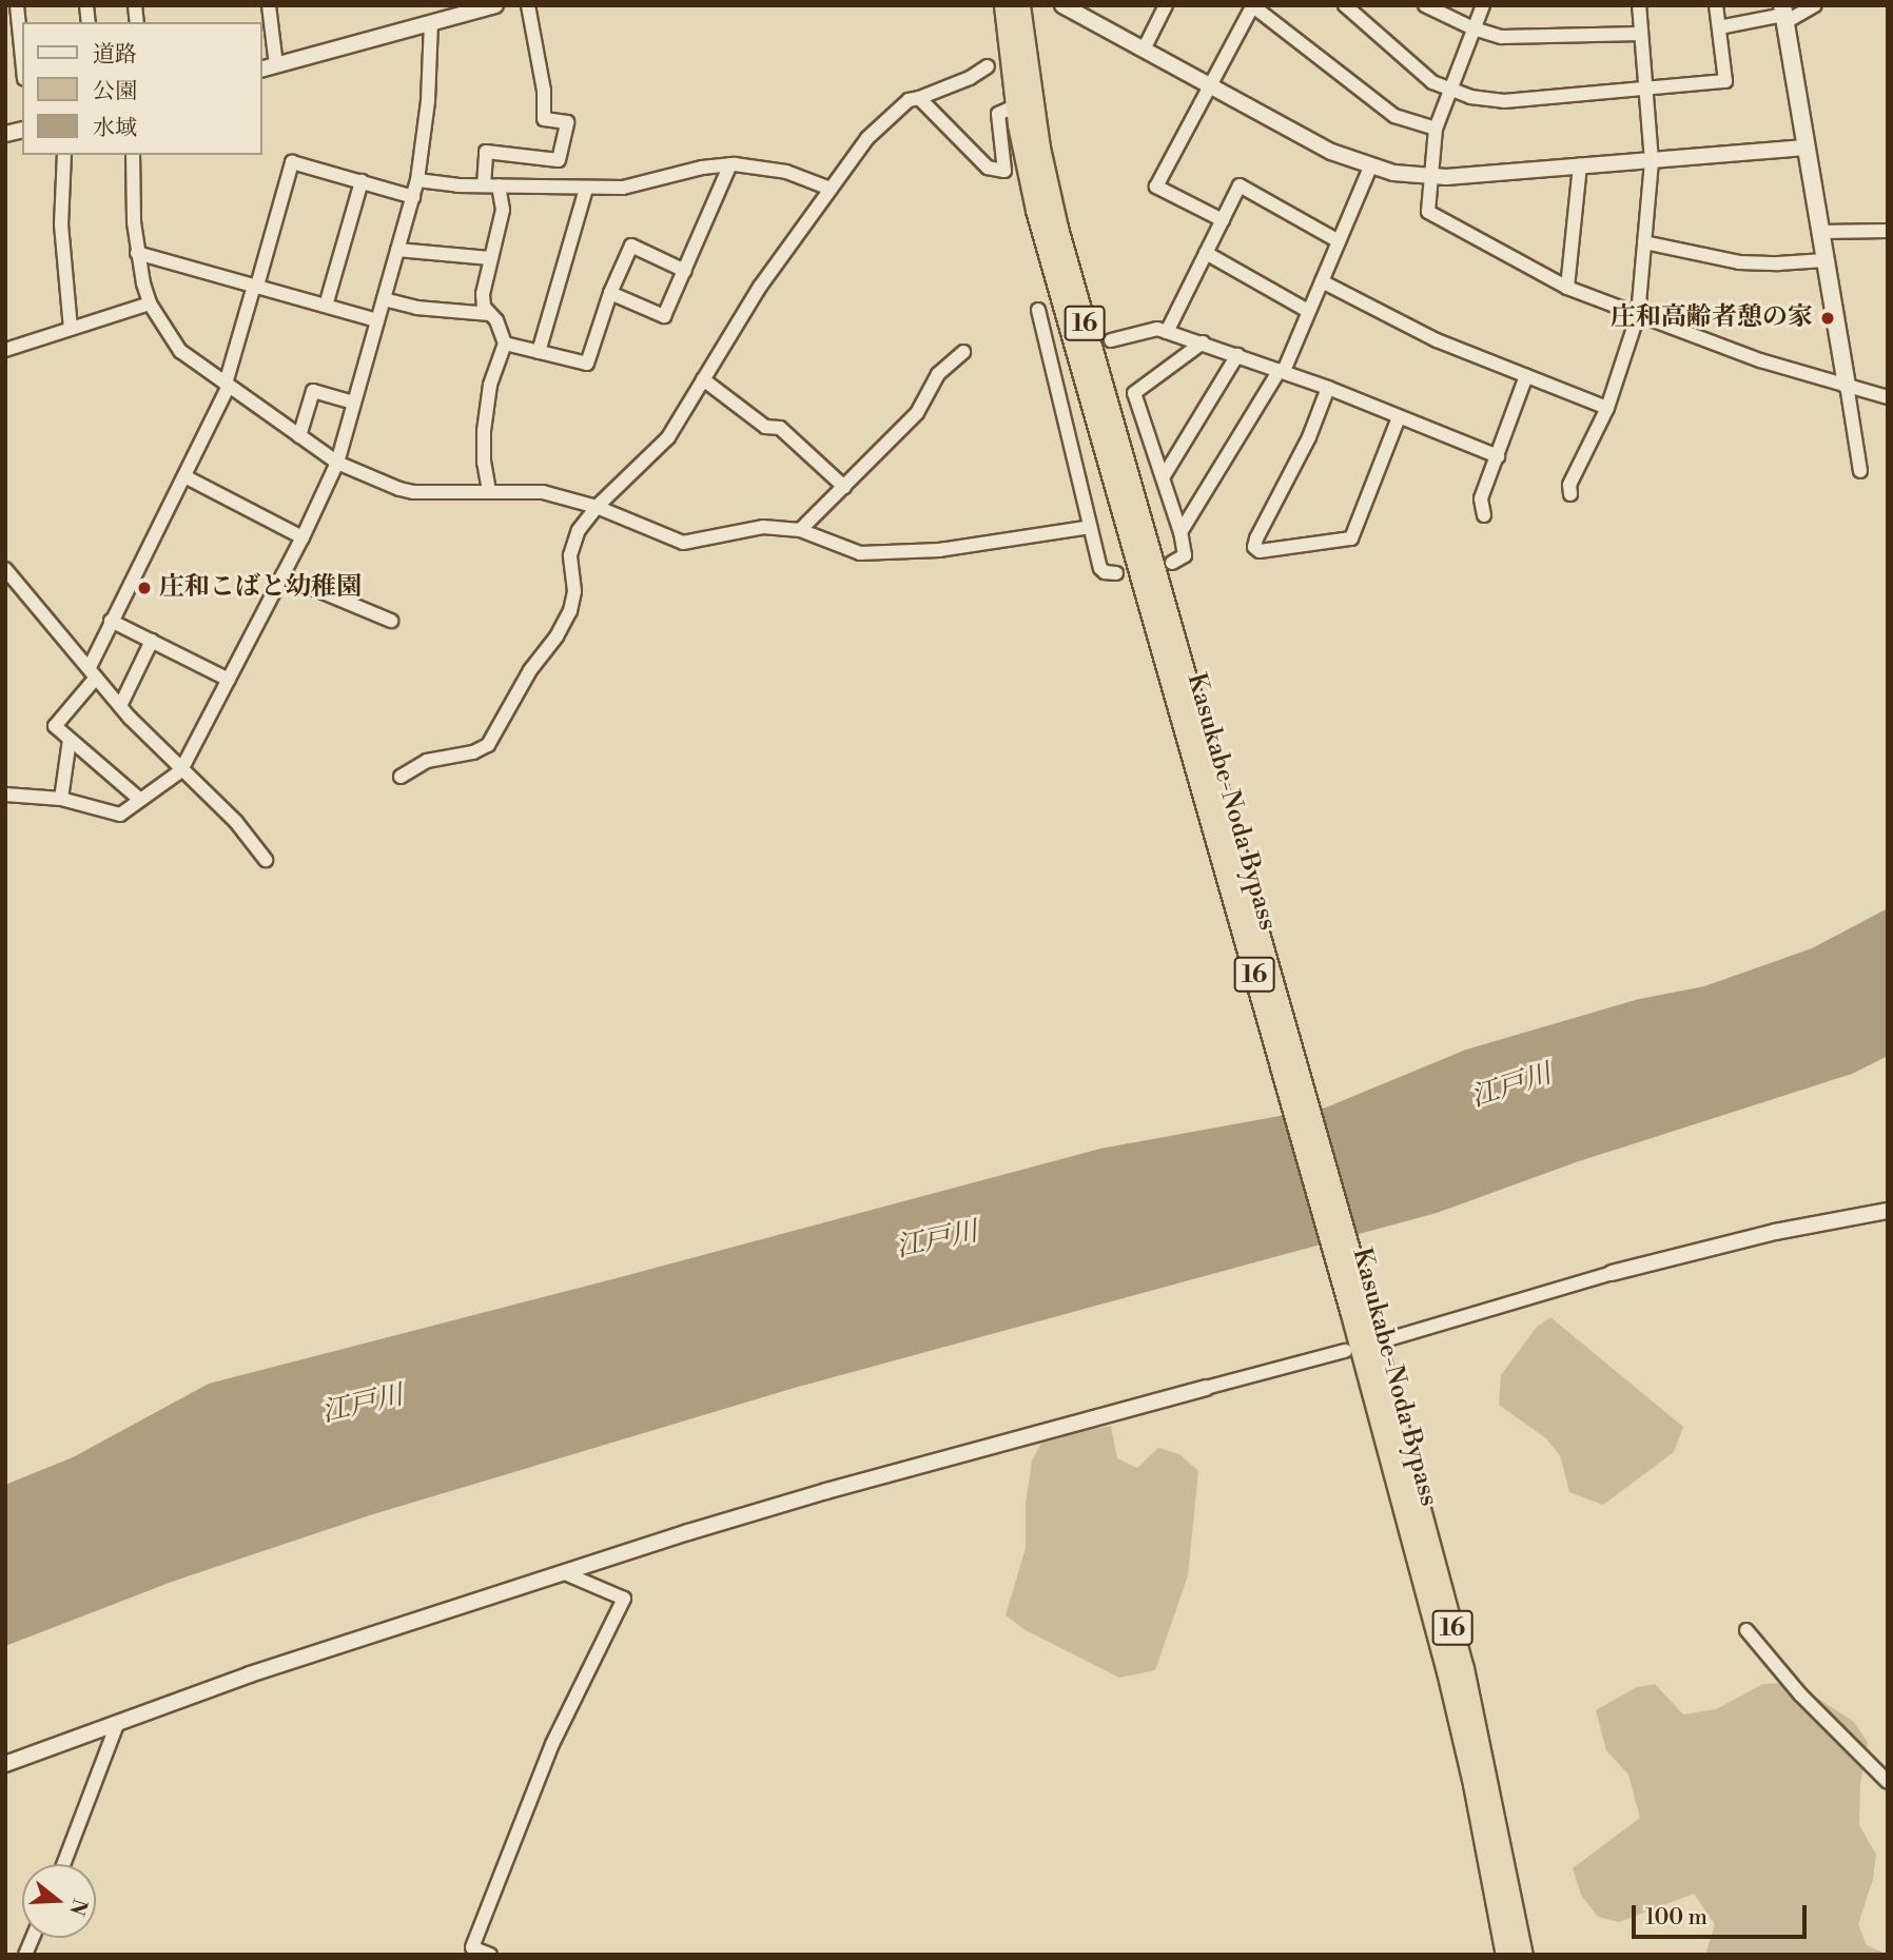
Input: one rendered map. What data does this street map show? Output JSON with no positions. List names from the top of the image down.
{
  "streets": {
    "highway": ["16", "Kasukabe-Noda Bypass"]
  },
  "water": ["江戸川"],
  "places": ["庄和高齢者憩の家", "庄和こばと幼稚園"],
  "legend": ["道路", "公園", "水域"],
  "scale_bar": "100 m",
  "north": "right"
}
